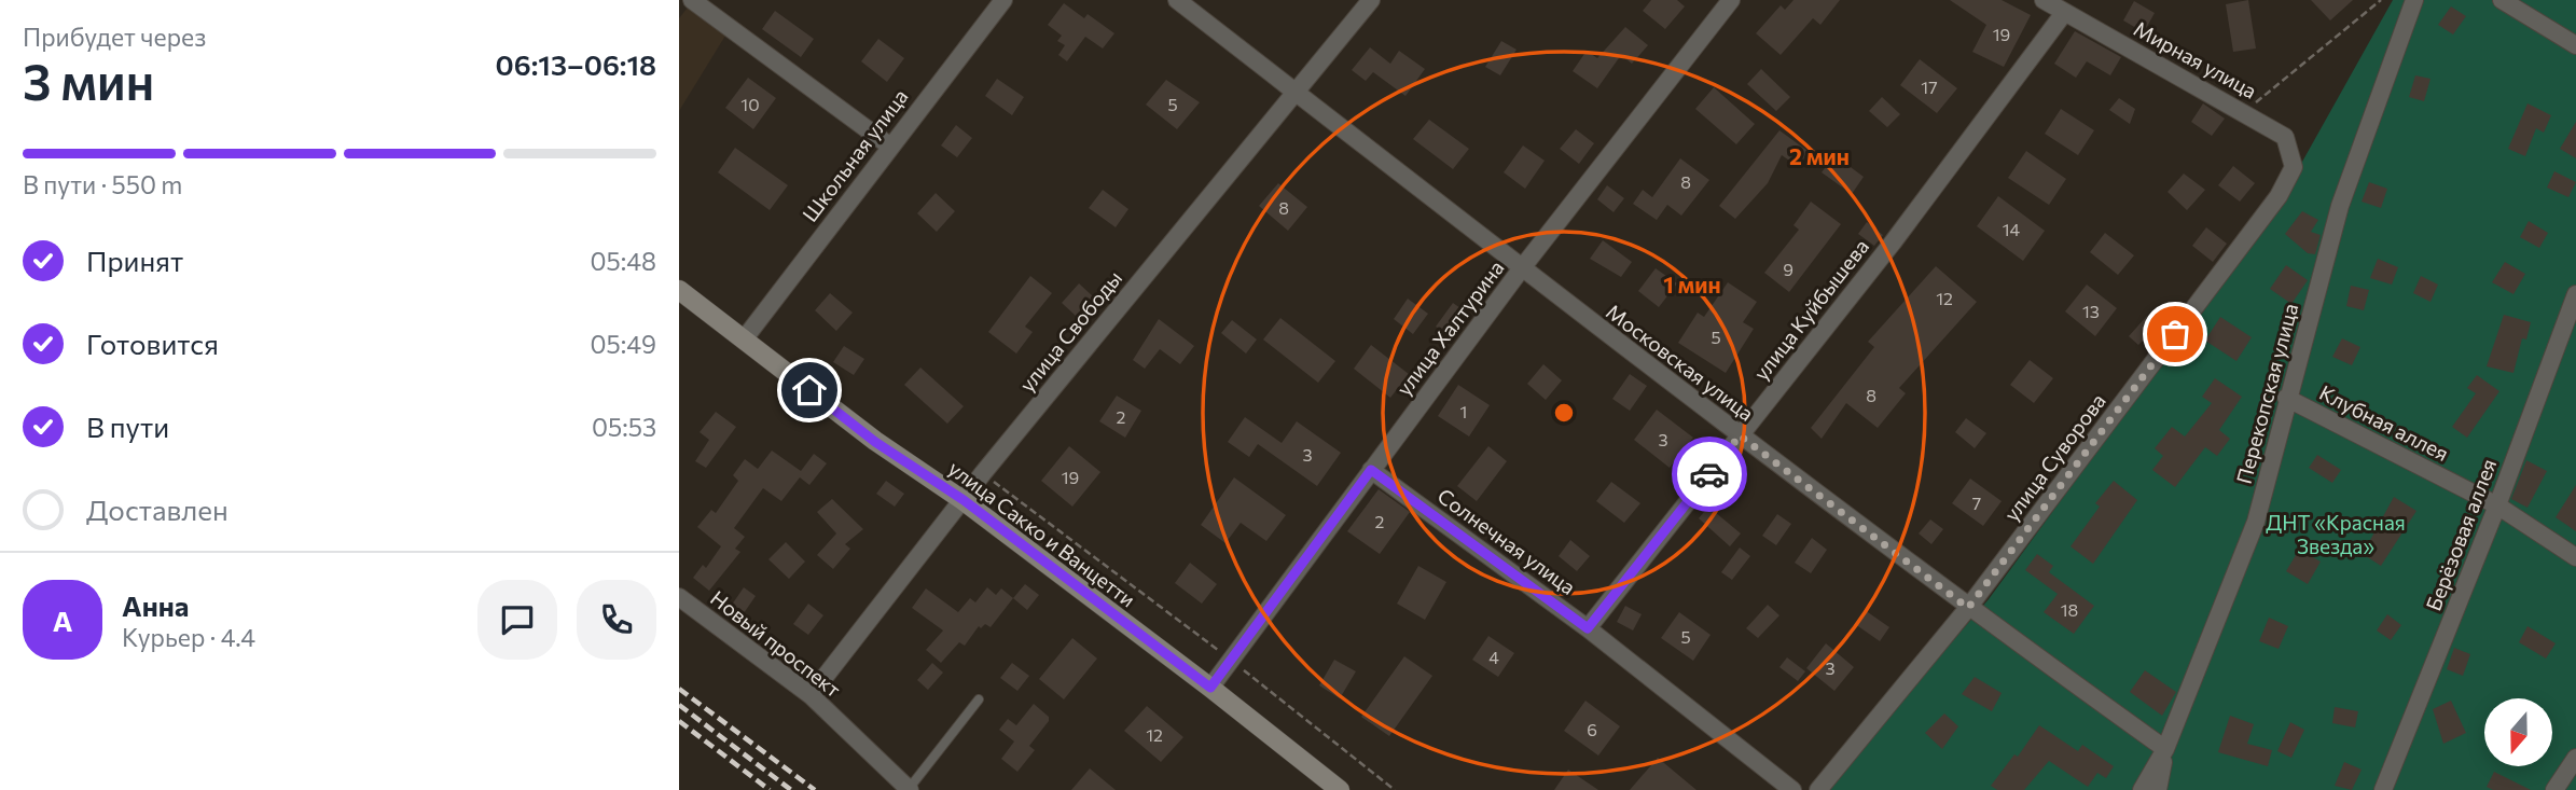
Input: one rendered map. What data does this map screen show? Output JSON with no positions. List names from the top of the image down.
{
  "streets": {
    "main road": ["улица Сакко и Ванцетти"],
    "street": [
      "Мирная улица",
      "Школьная улица",
      "улица Куйбышева",
      "улица Халтурина",
      "улица Свободы",
      "Московская улица",
      "Перекопская улица",
      "Клубная аллея",
      "улица Суворова",
      "Берёзовая аллея",
      "Солнечная улица",
      "Новый проспект"
    ]
  },
  "crossings": [
    ["Мирная улица", "улица Куйбышева"],
    ["Мирная улица", "улица Суворова"],
    ["Школьная улица", "улица Сакко и Ванцетти"],
    ["улица Куйбышева", "Московская улица"],
    ["улица Куйбышева", "Солнечная улица"],
    ["улица Халтурина", "Московская улица"],
    ["улица Халтурина", "улица Сакко и Ванцетти"],
    ["улица Халтурина", "Солнечная улица"],
    ["улица Свободы", "Московская улица"],
    ["улица Свободы", "улица Сакко и Ванцетти"],
    ["улица Свободы", "Новый проспект"],
    ["Московская улица", "Перекопская улица"],
    ["Московская улица", "улица Суворова"],
    ["Перекопская улица", "Клубная аллея"],
    ["Клубная аллея", "Берёзовая аллея"]
  ],
  "parks": ["ДНТ «Красная Звезда»"],
  "house_numbers": [
    "19",
    "17",
    "10",
    "5",
    "8",
    "8",
    "14",
    "9",
    "12",
    "13",
    "5",
    "8",
    "1",
    "2",
    "3",
    "3",
    "19",
    "7",
    "2",
    "18",
    "5",
    "4",
    "3",
    "6",
    "12"
  ],
  "north": "bottom",
  "page": {
    "heading": ["3 мин", "Прибудет через", "06:13–06:18"],
    "panel": ["Анна", "Курьер · 4.4"],
    "bar": "В пути · 550 m",
    "list": [
      ["Принят", "05:48"],
      ["Готовится", "05:49"],
      ["В пути", "05:53"],
      "Доставлен"
    ],
    "round": "А"
  },
  "rings": ["2 мин", "1 мин"]
}
